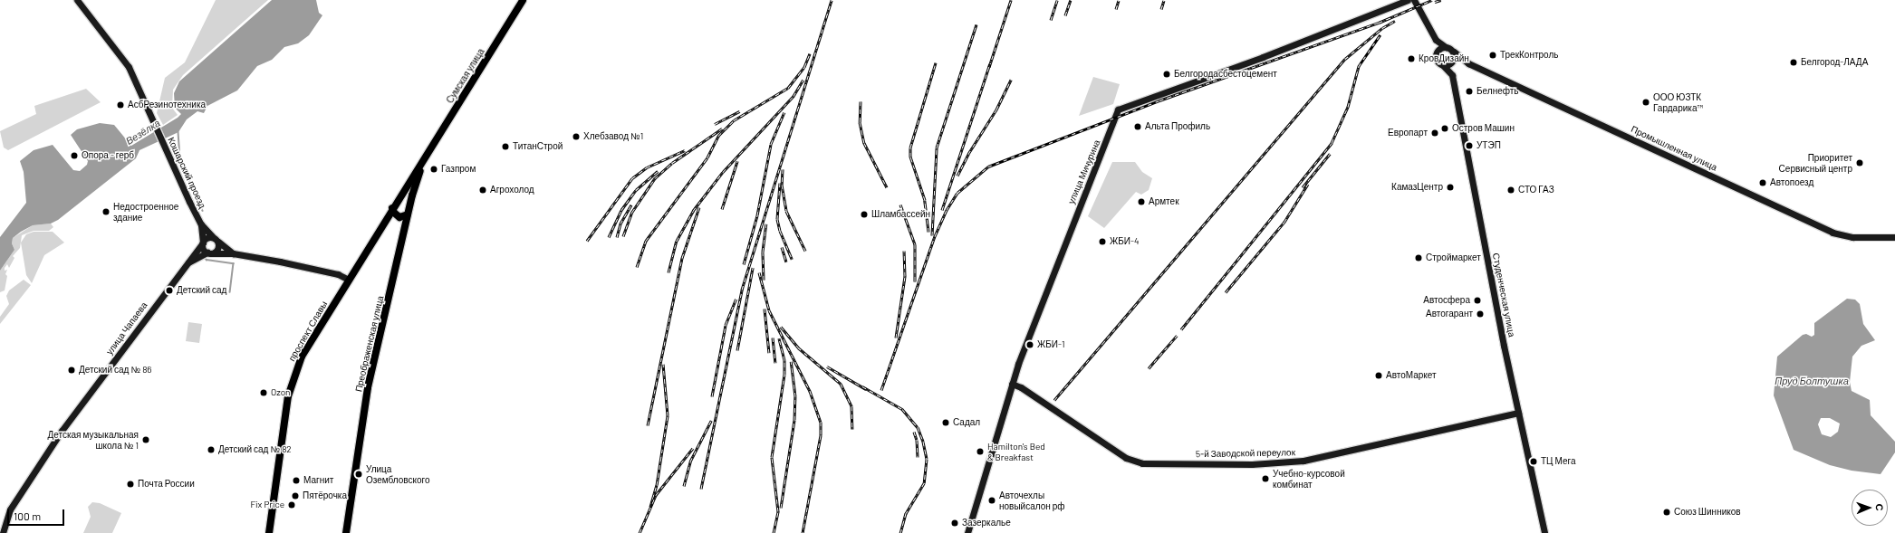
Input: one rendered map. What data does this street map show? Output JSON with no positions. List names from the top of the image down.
{
  "streets": {
    "main road": ["Сумская улица", "проспект Славы", "Преображенская улица"],
    "street": [
      "Промышленная улица",
      "улица Мичурина",
      "Кошарский проезд",
      "Студенческая улица",
      "улица Чапаева",
      "5-й Заводской переулок"
    ]
  },
  "crossings": [
    ["Сумская улица", "проспект Славы"],
    ["Сумская улица", "Преображенская улица"],
    ["Промышленная улица", "Студенческая улица"],
    ["улица Мичурина", "5-й Заводской переулок"],
    ["Кошарский проезд", "улица Чапаева"],
    ["Кошарский проезд", "проспект Славы"],
    ["Студенческая улица", "5-й Заводской переулок"],
    ["проспект Славы", "Преображенская улица"]
  ],
  "water": ["Везёлка", "Пруд Болтушка"],
  "places": [
    "ТрекКонтроль",
    "КровДизайн",
    "Белгород-ЛАДА",
    "Белгородасбестоцемент",
    "Белнефть",
    "ООО ЮЗТК Гардарика™",
    "АсбРезинотехника",
    "Альта Профиль",
    "Остров Машин",
    "Европарт",
    "Хлебзавод №1",
    "УТЭП",
    "ТитанСтрой",
    "Опора - герб",
    "Приоритет Сервисный центр",
    "Газпром",
    "Автопоезд",
    "КамазЦентр",
    "Агрохолод",
    "СТО ГАЗ",
    "Армтек",
    "Недостроенное здание",
    "Шламбассейн",
    "ЖБИ-4",
    "Строймаркет",
    "Детский сад",
    "Автосфера",
    "Автогарант",
    "ЖБИ-1",
    "Детский сад № 86",
    "АвтоМаркет",
    "Ozon",
    "Садал",
    "Детская музыкальная школа № 1",
    "Детский сад № 82",
    "Hamilton's Bed & Breakfast",
    "ТЦ Мега",
    "Улица Озембловского",
    "Учебно-курсовой комбинат",
    "Магнит",
    "Почта России",
    "Пятёрочка",
    "Авточехлы новыйсалон рф",
    "Fix Price",
    "Союз Шинников",
    "Зазеркалье"
  ],
  "scale_bar": "100 m",
  "north": "right"
}
